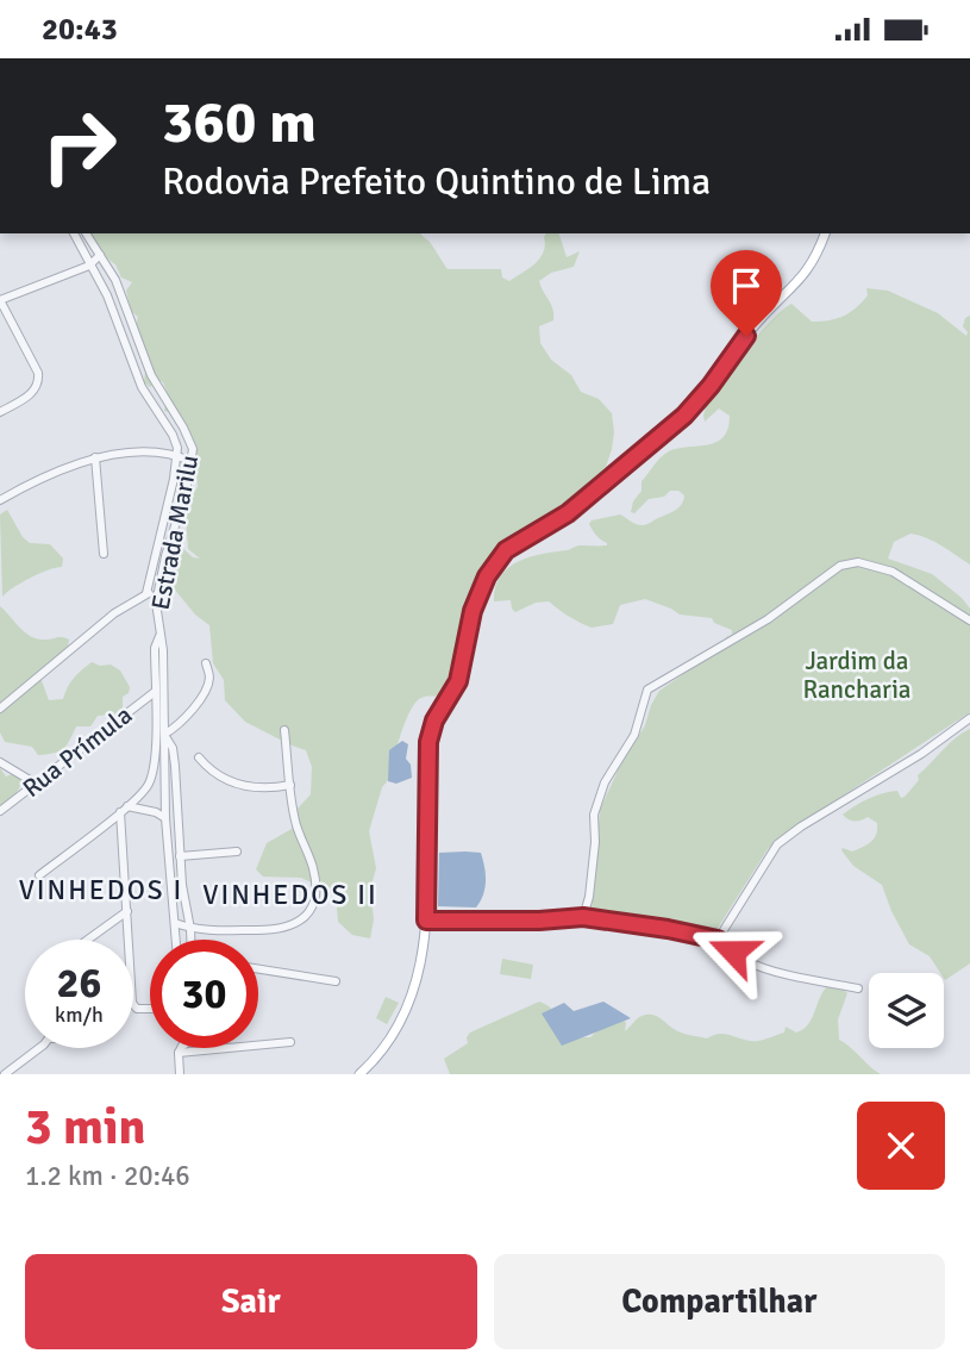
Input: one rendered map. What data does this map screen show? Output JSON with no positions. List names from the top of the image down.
{
  "streets": {
    "street": ["Estrada Marilu", "Rua Prímula"]
  },
  "districts": ["VINHEDOS I", "VINHEDOS II"],
  "parks": ["Jardim da Rancharia"],
  "page": {
    "status": "20:43",
    "turn": ["360 m", "Rodovia Prefeito Quintino de Lima"],
    "speed": "26 km/h",
    "limit": "30",
    "heading": ["3 min", "1.2 km · 20:46"],
    "buttons": ["Sair", "Compartilhar"]
  }
}
